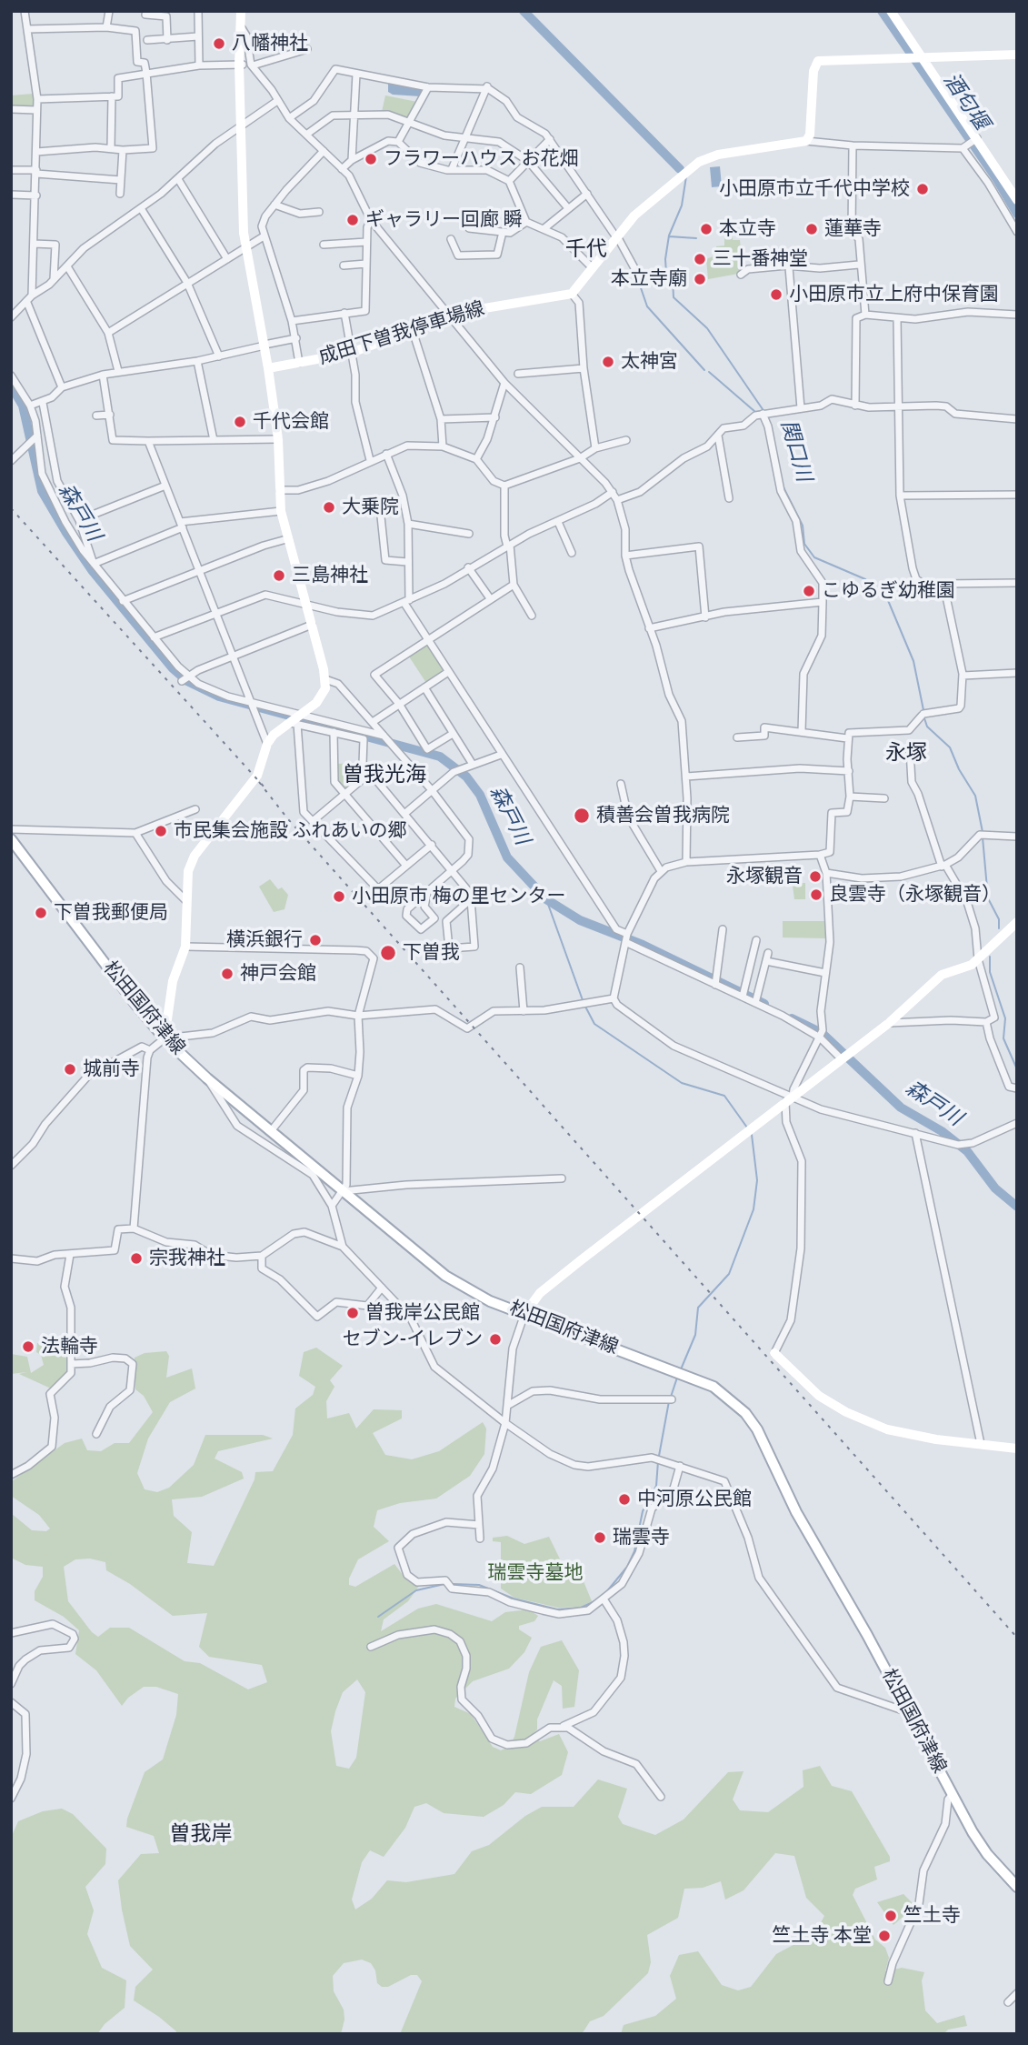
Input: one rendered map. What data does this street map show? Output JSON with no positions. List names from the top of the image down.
{
  "streets": {
    "main road": ["成田下曽我停車場線", "松田国府津線"]
  },
  "districts": [
    "千代",
    "永塚",
    "曽我光海",
    "曽我岸"
  ],
  "water": ["酒匂堰", "関口川", "森戸川"],
  "parks": ["瑞雲寺墓地"],
  "places": [
    "八幡神社",
    "フラワーハウス お花畑",
    "小田原市立千代中学校",
    "ギャラリー回廊 瞬",
    "本立寺",
    "蓮華寺",
    "三十番神堂",
    "本立寺廟",
    "小田原市立上府中保育園",
    "太神宮",
    "千代会館",
    "大乗院",
    "三島神社",
    "こゆるぎ幼稚園",
    "積善会曽我病院",
    "市民集会施設 ふれあいの郷",
    "永塚観音",
    "良雲寺（永塚観音）",
    "小田原市 梅の里センター",
    "下曽我郵便局",
    "横浜銀行",
    "下曽我",
    "神戸会館",
    "城前寺",
    "宗我神社",
    "曽我岸公民館",
    "セブン-イレブン",
    "法輪寺",
    "中河原公民館",
    "瑞雲寺",
    "竺土寺",
    "竺土寺 本堂"
  ]
}
